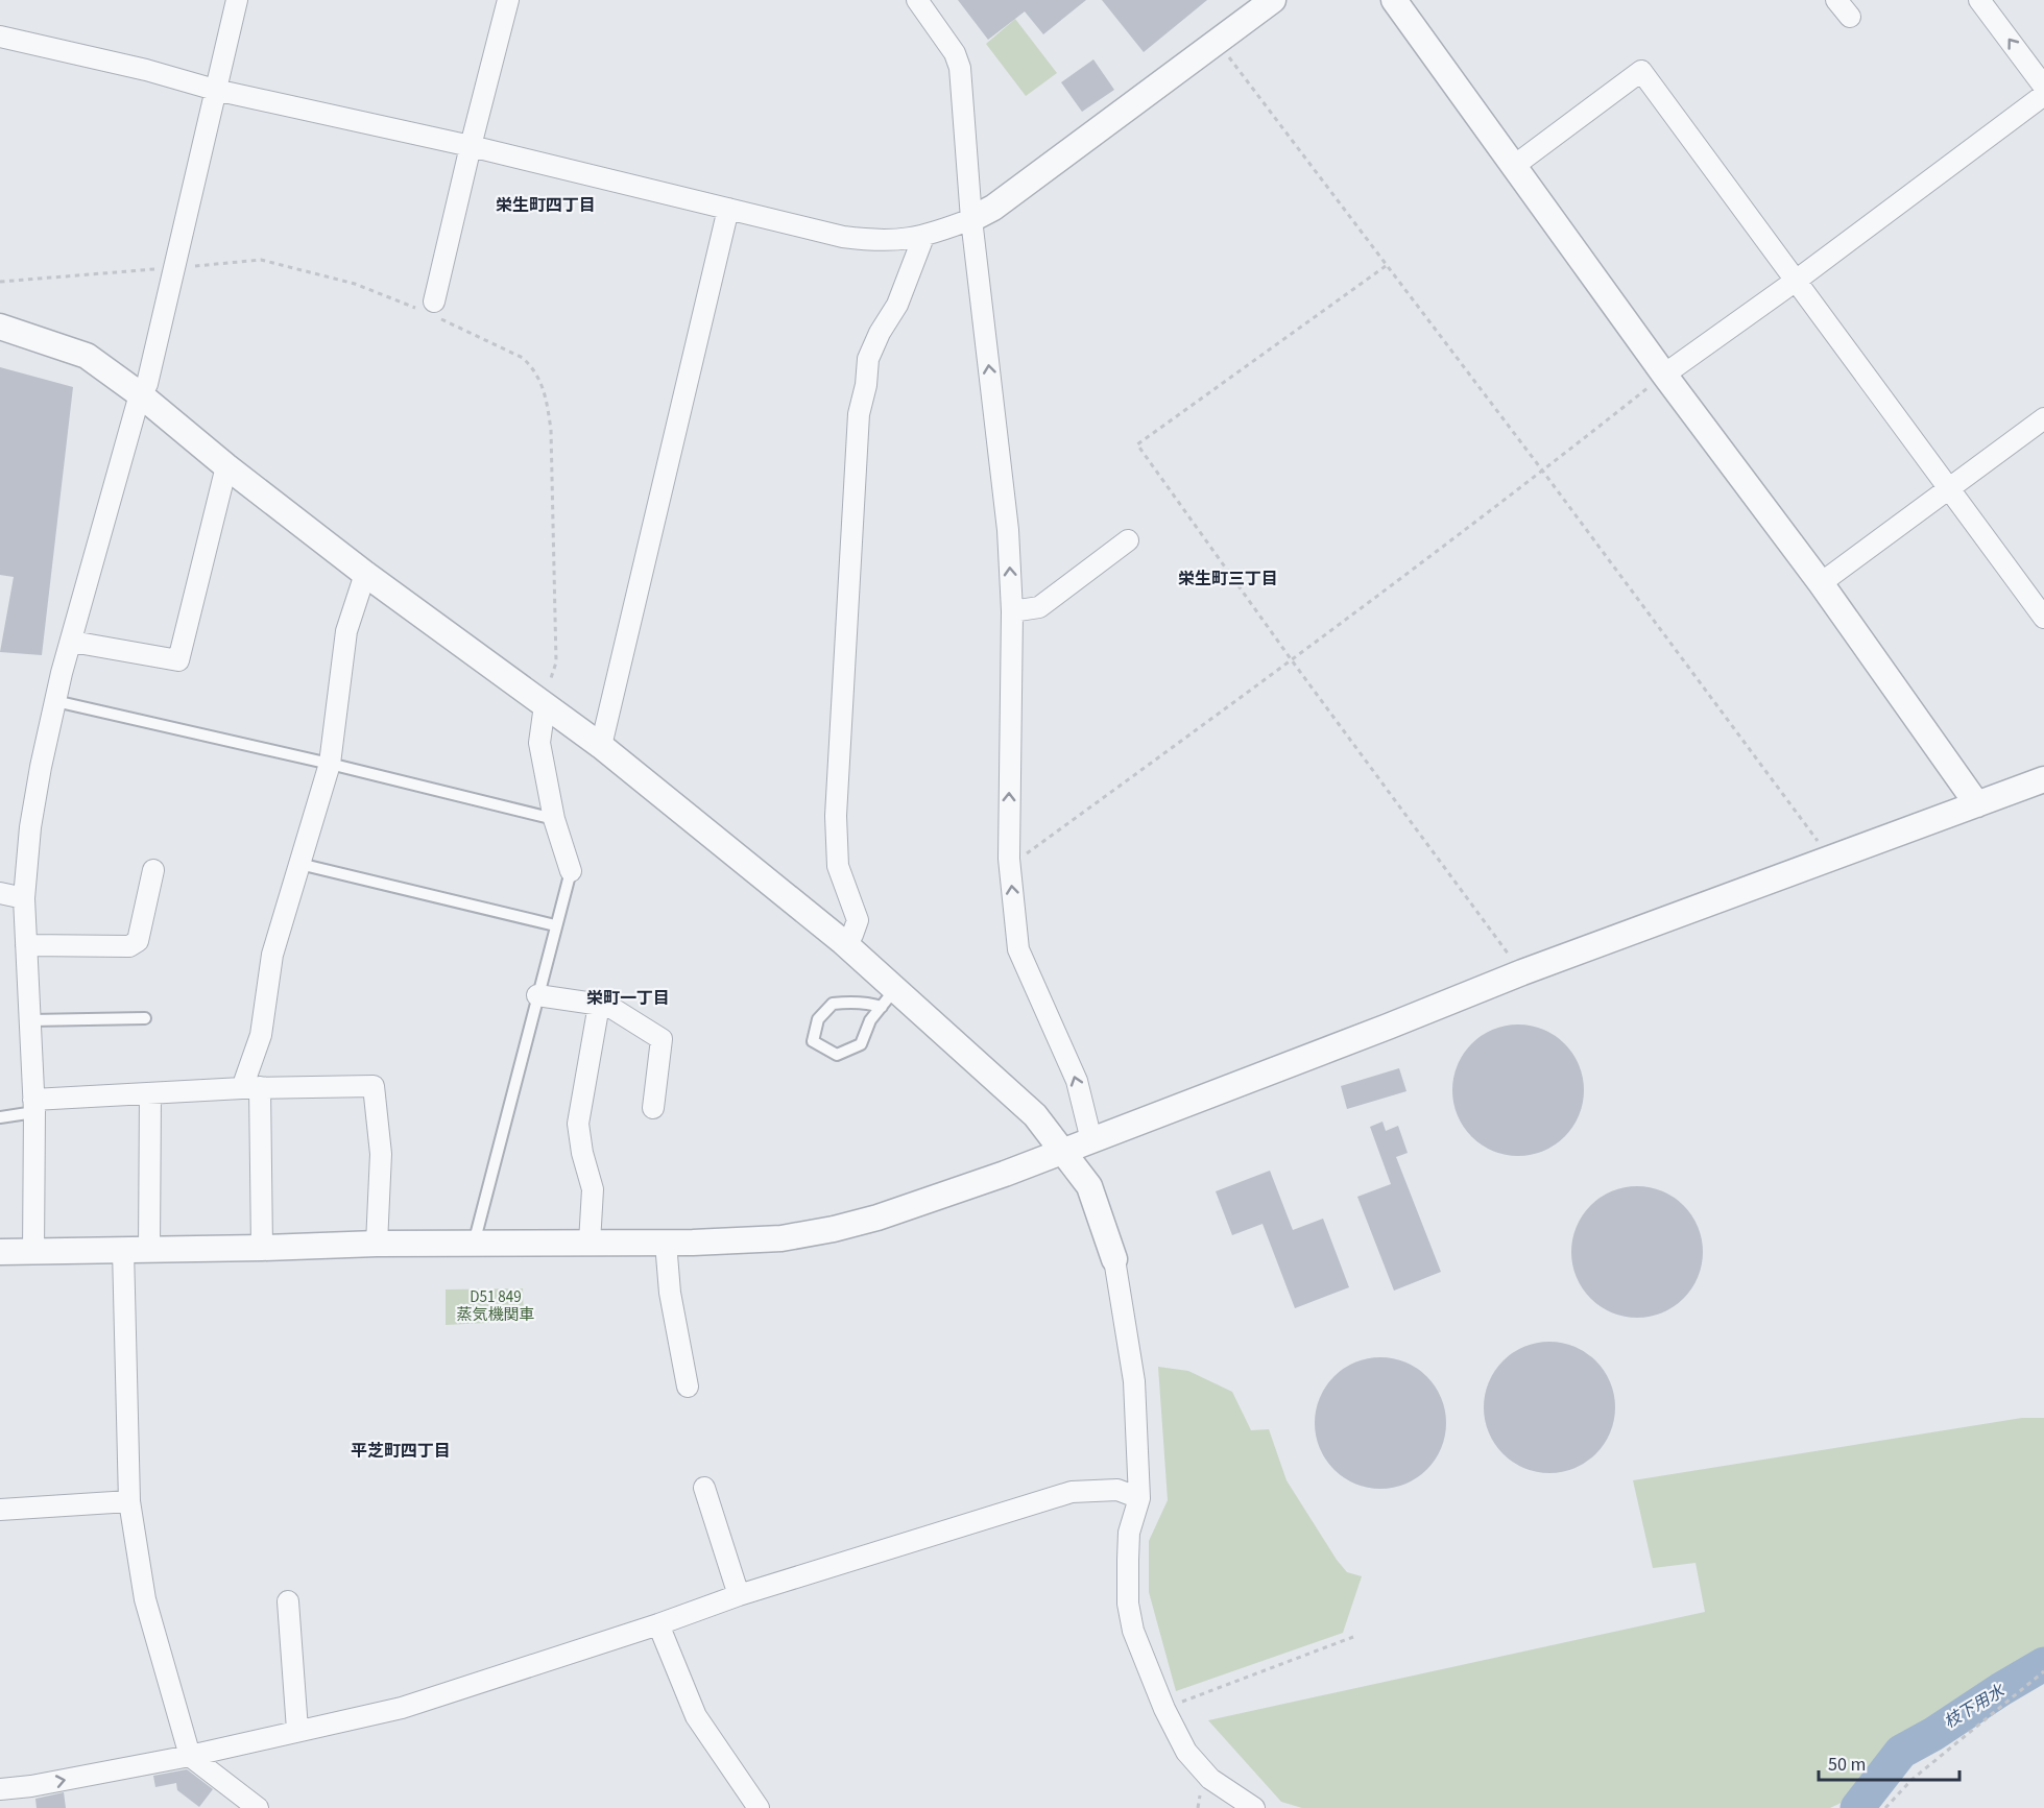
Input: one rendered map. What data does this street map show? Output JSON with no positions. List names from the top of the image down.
{
  "districts": [
    "栄生町四丁目",
    "栄生町三丁目",
    "栄町一丁目",
    "平芝町四丁目"
  ],
  "water": ["枝下用水"],
  "parks": ["D51 849 蒸気機関車"],
  "scale_bar": "50 m"
}
